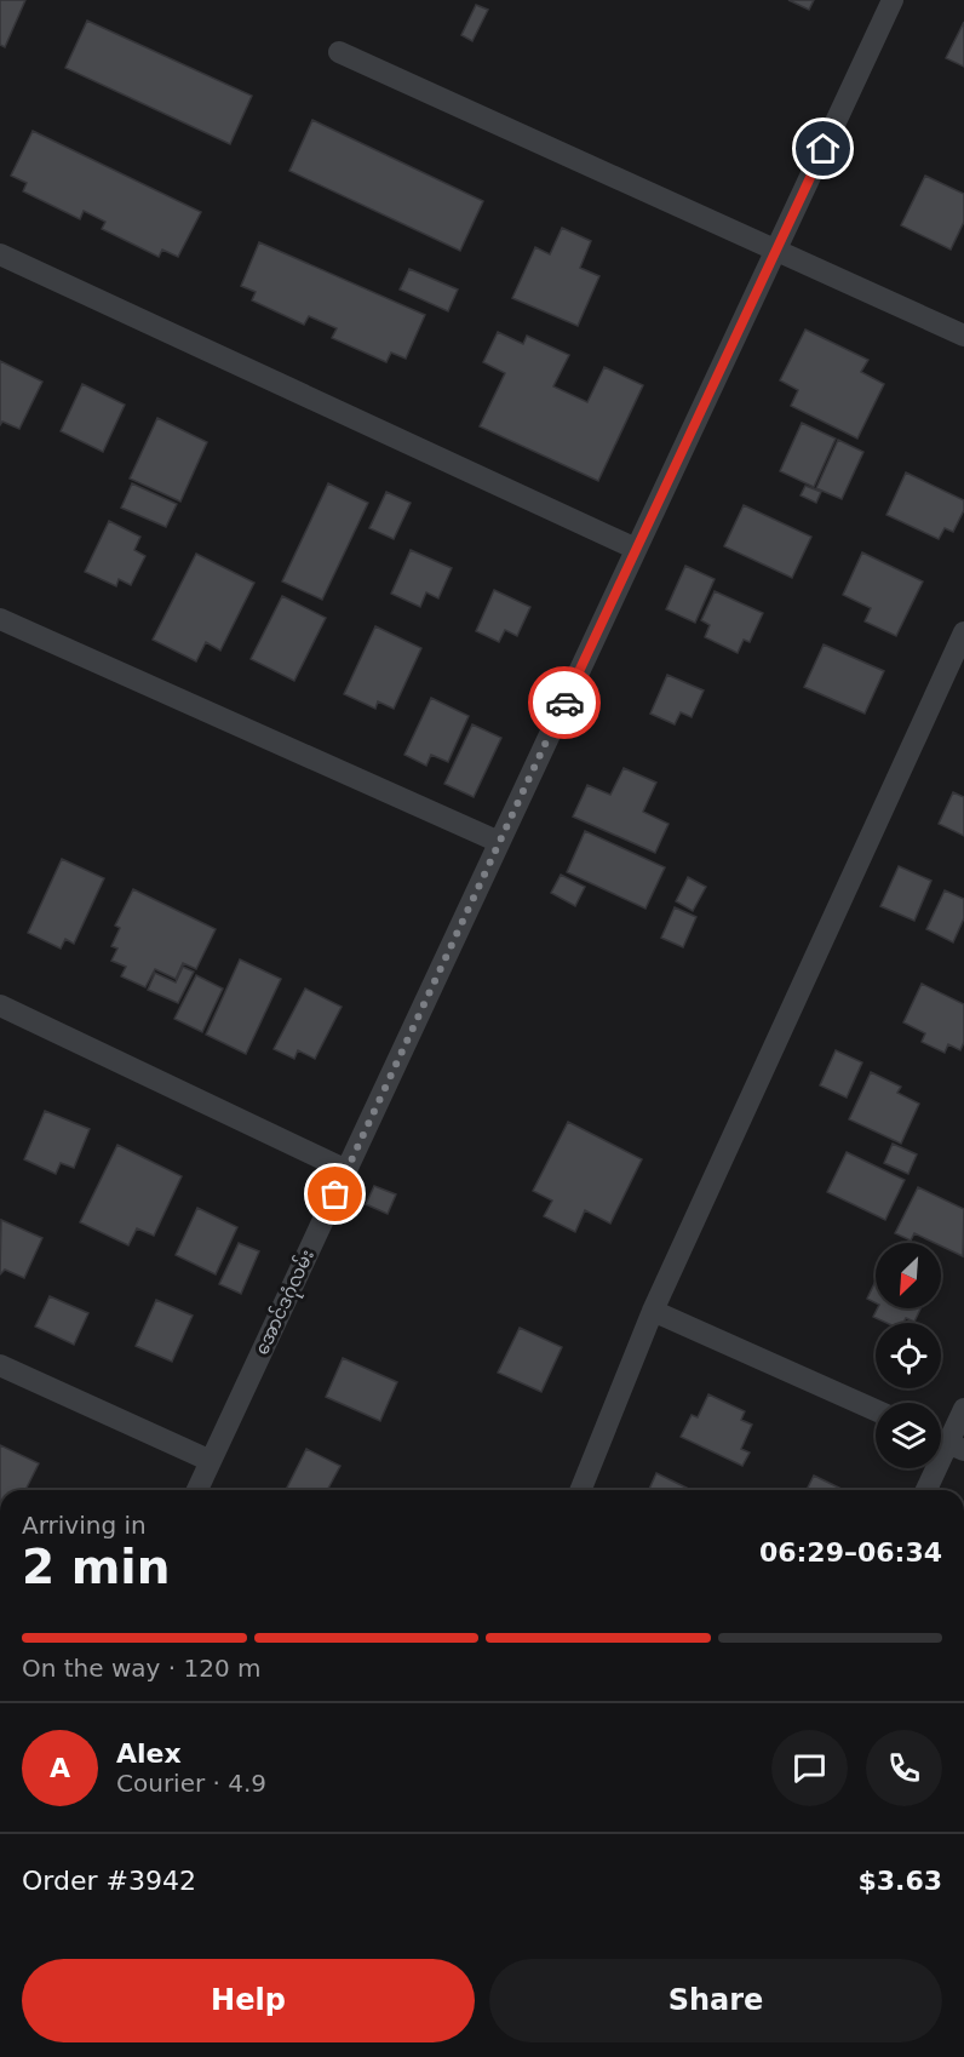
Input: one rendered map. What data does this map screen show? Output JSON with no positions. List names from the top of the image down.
{
  "streets": {
    "street": ["အောင်ဒဂုံလမ်း"]
  },
  "north": "bottom left",
  "page": {
    "heading": ["2 min", "Arriving in", "06:29–06:34"],
    "panel": [
      "Alex",
      "Courier · 4.9",
      "Order #3942",
      "$3.63"
    ],
    "bar": "On the way · 120 m",
    "round": "A",
    "buttons": ["Help", "Share"]
  }
}
